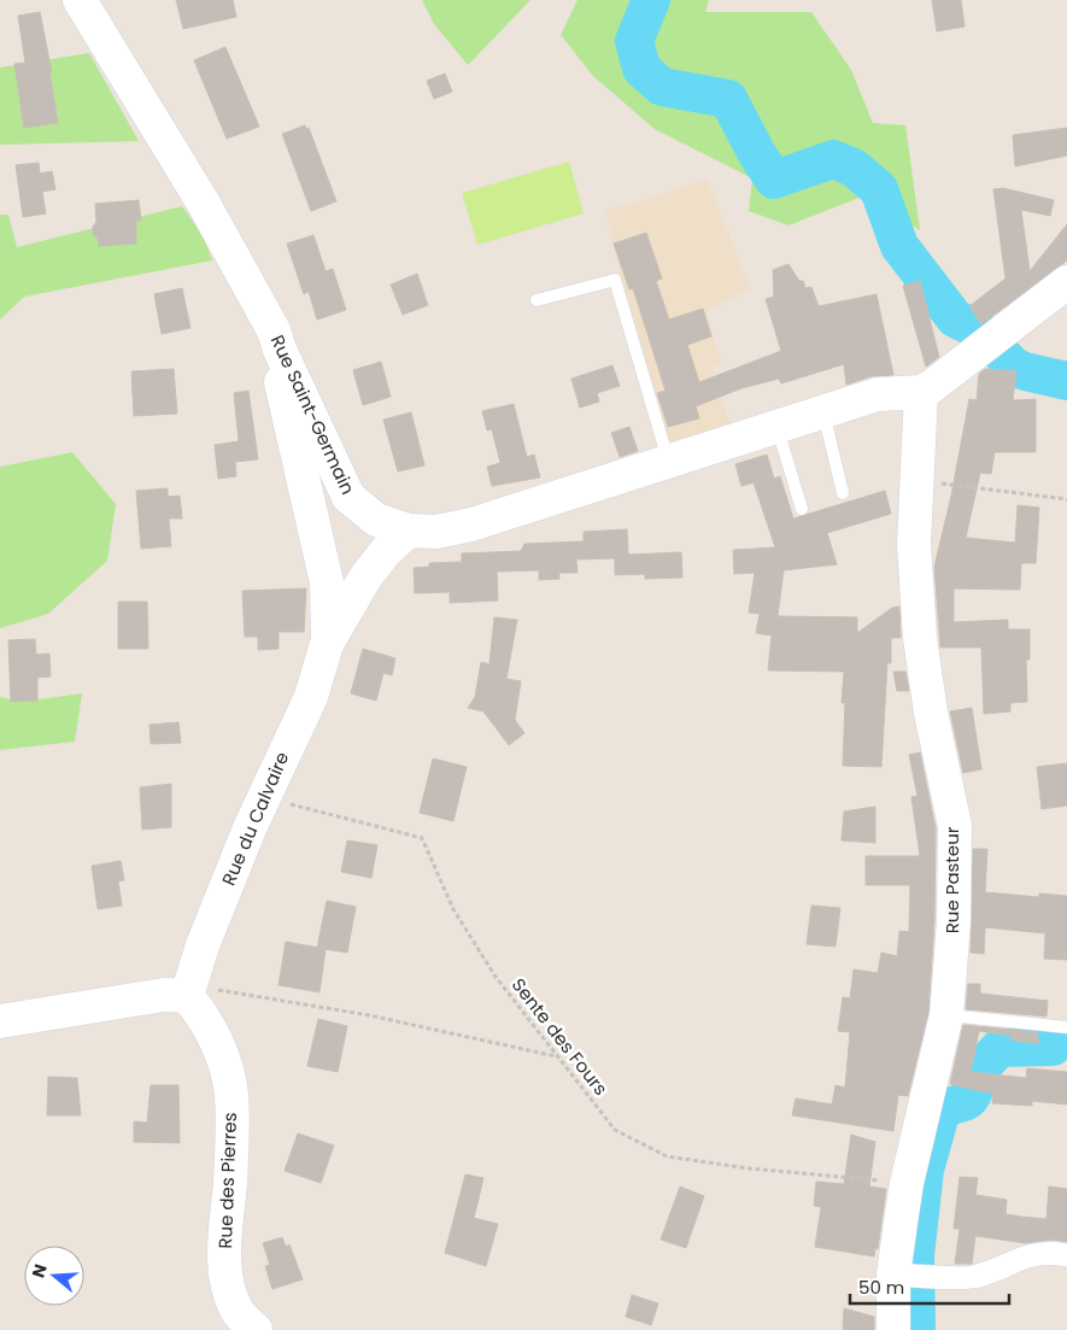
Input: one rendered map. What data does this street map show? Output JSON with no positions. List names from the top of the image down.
{
  "streets": {
    "street": [
      "Rue Saint-Germain",
      "Rue du Calvaire",
      "Rue Pasteur",
      "Rue des Pierres"
    ],
    "path": ["Sente des Fours"]
  },
  "crossings": [
    ["Rue Saint-Germain", "Rue du Calvaire"],
    ["Rue Saint-Germain", "Rue Pasteur"],
    ["Rue du Calvaire", "Sente des Fours"],
    ["Rue du Calvaire", "Rue des Pierres"],
    ["Rue Pasteur", "Sente des Fours"]
  ],
  "scale_bar": "50 m",
  "north": "left"
}
